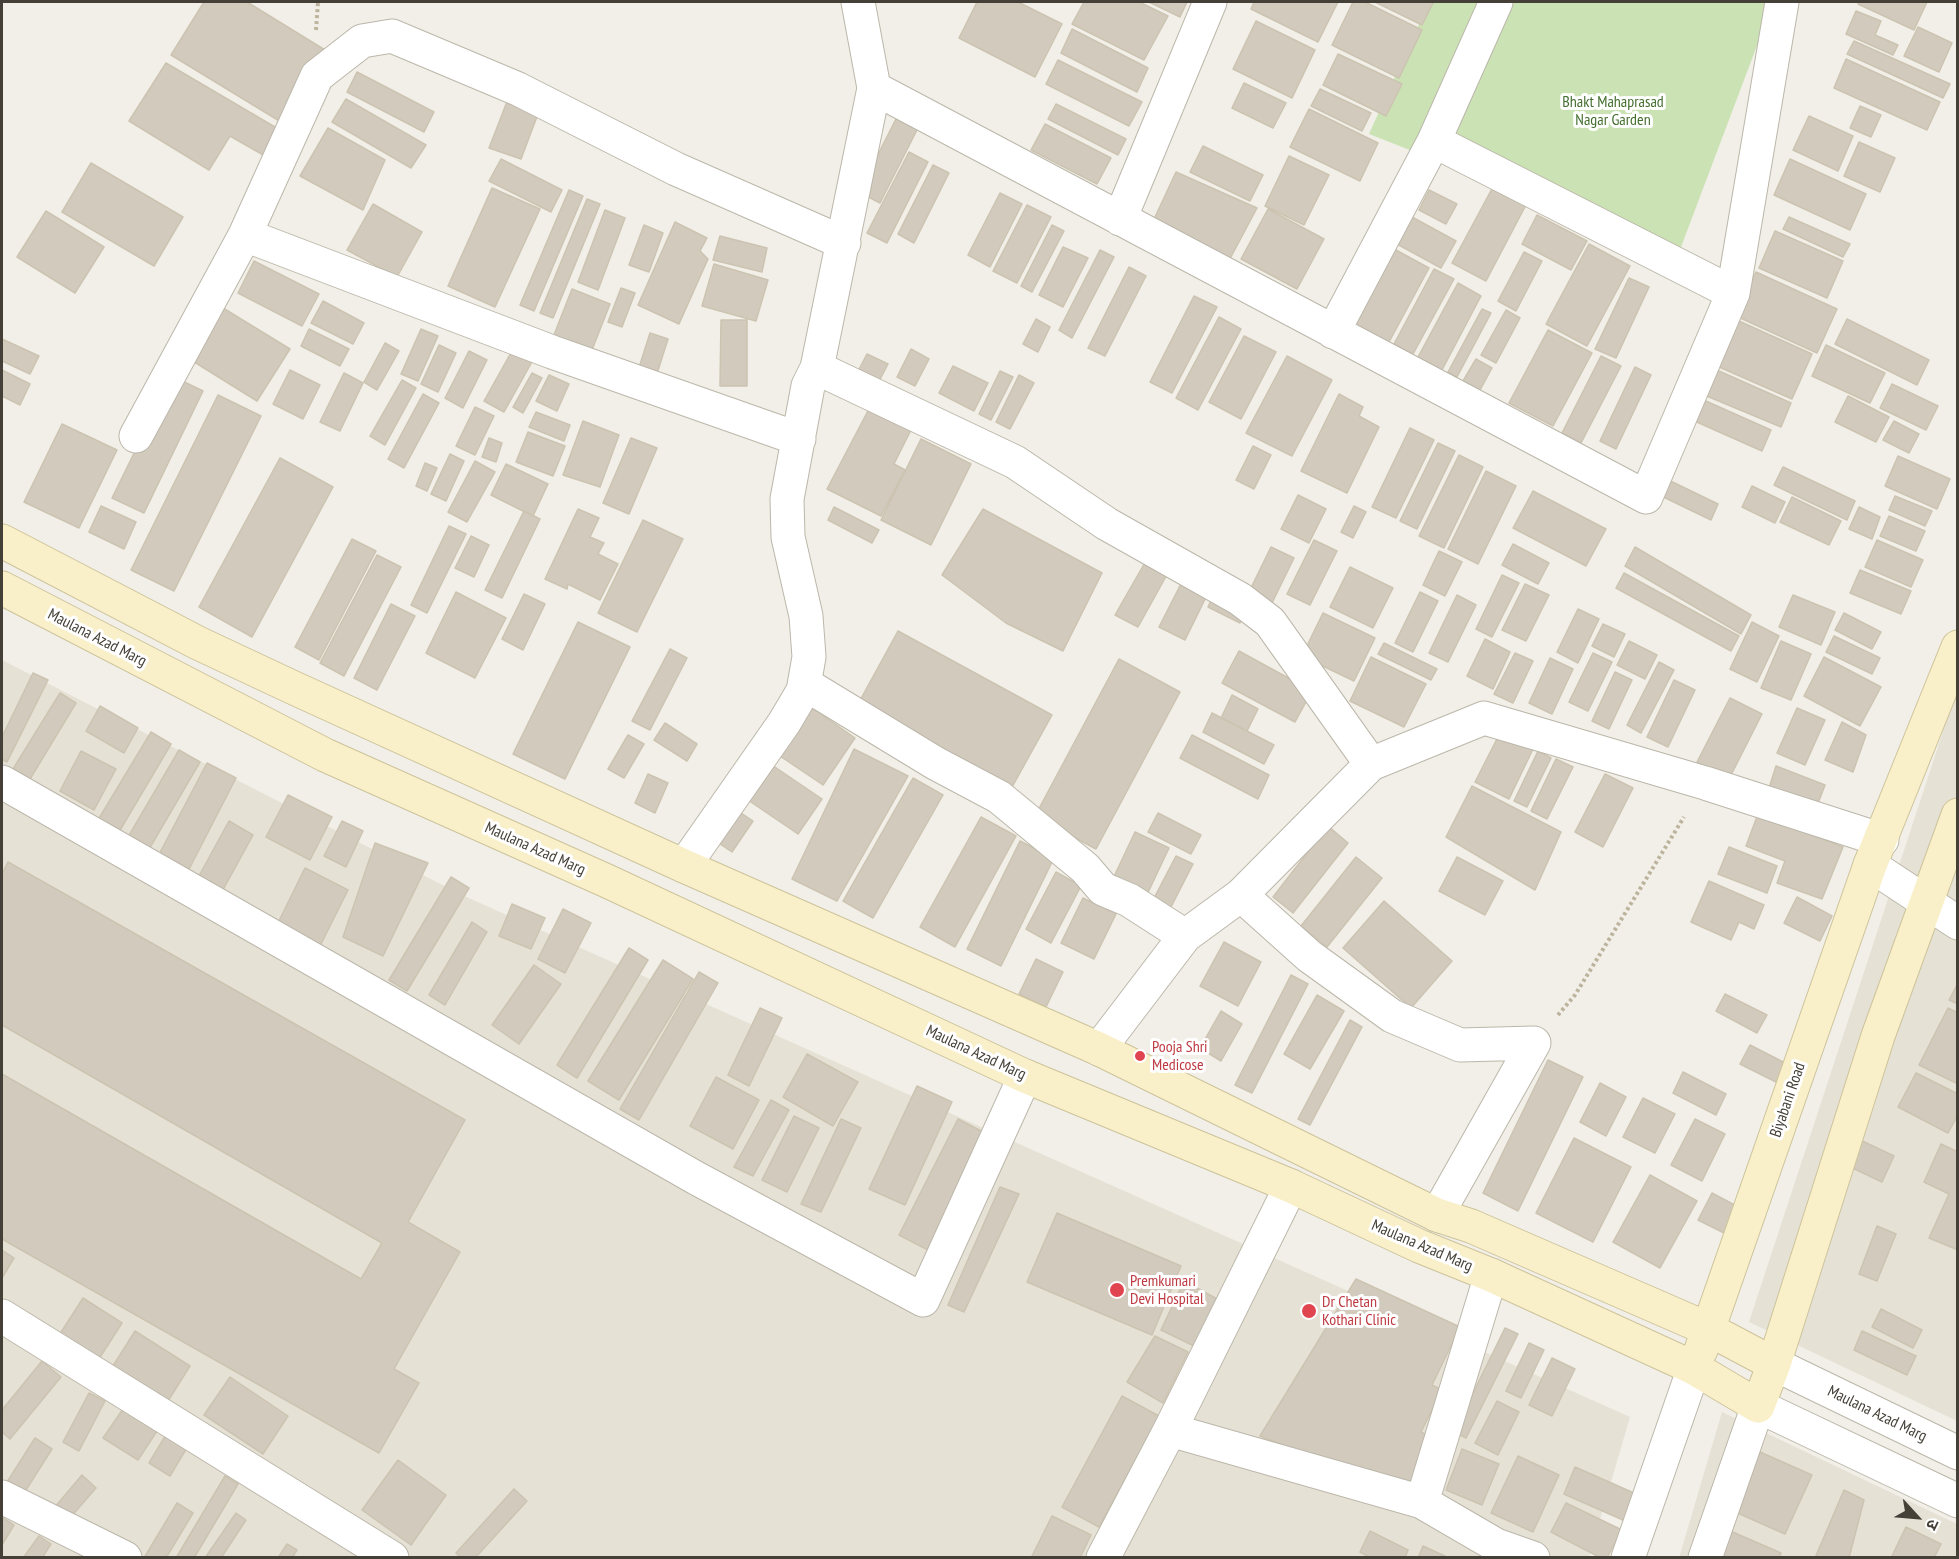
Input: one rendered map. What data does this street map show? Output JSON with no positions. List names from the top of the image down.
{
  "streets": {
    "main road": ["Maulana Azad Marg", "Biyabani Road"]
  },
  "crossings": [
    ["Maulana Azad Marg", "Biyabani Road"]
  ],
  "parks": ["Bhakt Mahaprasad Nagar Garden"],
  "places": ["Pooja Shri Medicose", "Premkumari Devi Hospital", "Dr Chetan Kothari Clinic"],
  "north": "bottom right"
}
